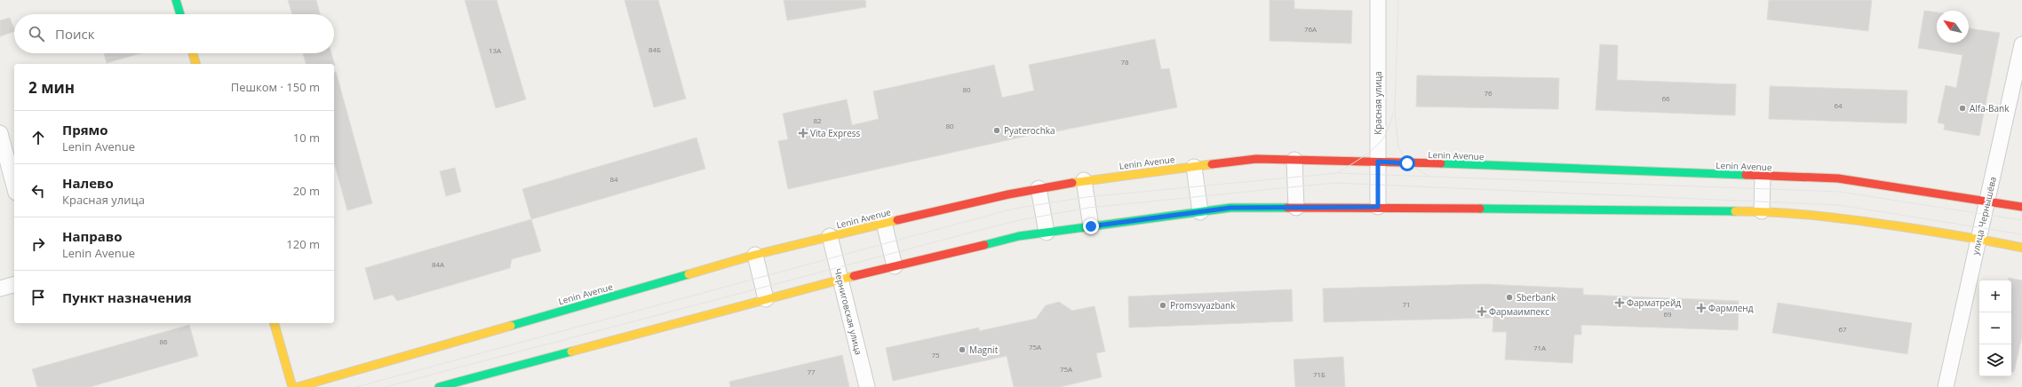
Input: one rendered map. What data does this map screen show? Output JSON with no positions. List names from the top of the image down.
{
  "streets": {
    "main road": ["Lenin Avenue"],
    "street": ["Красная улица", "улица Чернышёва", "Черниговская улица"]
  },
  "crossings": [
    ["Красная улица", "Lenin Avenue"],
    ["Lenin Avenue", "улица Чернышёва"],
    ["Lenin Avenue", "Черниговская улица"]
  ],
  "places": {
    "other": [
      "Alfa-Bank",
      "Pyaterochka",
      "Sberbank",
      "Promsvyazbank",
      "Magnit"
    ],
    "health": [
      "Vita Express",
      "Фарматрейд",
      "Фармленд",
      "Фармаимпекс"
    ]
  },
  "house_numbers": [
    "76А",
    "84Б",
    "13А",
    "78",
    "80",
    "76",
    "66",
    "64",
    "82",
    "80",
    "84",
    "84А",
    "71",
    "69",
    "67",
    "86",
    "75А",
    "71А",
    "75",
    "75А",
    "77",
    "71Б"
  ],
  "north": "top left",
  "page": {
    "search": "Поиск",
    "heading": ["2 мин", "Пешком · 150 m"],
    "list": [
      ["Прямо", "Lenin Avenue", "10 m"],
      ["Налево", "Красная улица", "20 m"],
      ["Направо", "Lenin Avenue", "120 m"],
      "Пункт назначения"
    ],
    "map_buttons": ["+", "−"]
  }
}
